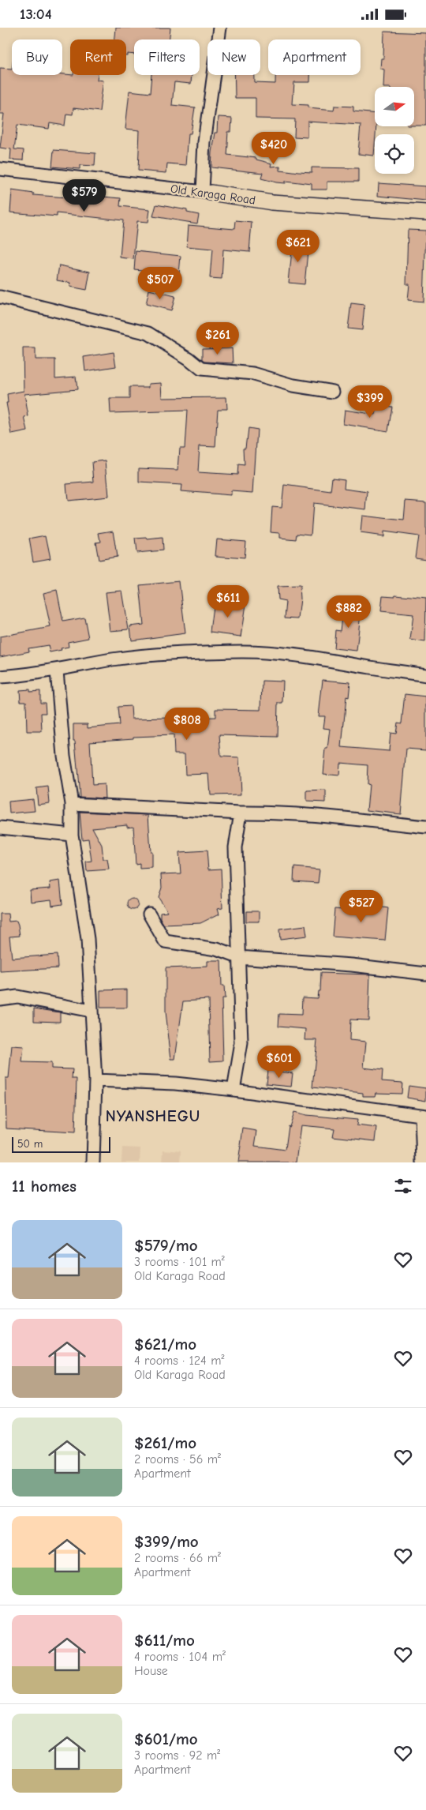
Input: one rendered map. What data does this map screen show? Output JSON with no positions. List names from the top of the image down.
{
  "streets": {
    "street": ["Old Karaga Road"]
  },
  "districts": ["NYANSHEGU"],
  "scale_bar": "50 m",
  "north": "right",
  "page": {
    "status": "13:04",
    "chip": [
      "Buy",
      "Rent",
      "Filters",
      "New",
      "Apartment"
    ],
    "price": [
      "$420",
      "$579",
      "$621",
      "$507",
      "$261",
      "$399",
      "$611",
      "$882",
      "$808",
      "$527",
      "$601"
    ],
    "scale": "50 m",
    "heading": "11 homes",
    "list": [
      {
        "name": "$579/mo",
        "note": "3 rooms · 101 m² · Old Karaga Road"
      },
      {
        "name": "$621/mo",
        "note": "4 rooms · 124 m² · Old Karaga Road"
      },
      {
        "name": "$261/mo",
        "note": "2 rooms · 56 m² · Apartment"
      },
      {
        "name": "$399/mo",
        "note": "2 rooms · 66 m² · Apartment"
      },
      {
        "name": "$611/mo",
        "note": "4 rooms · 104 m² · House"
      },
      {
        "name": "$601/mo",
        "note": "3 rooms · 92 m² · Apartment"
      }
    ]
  }
}
